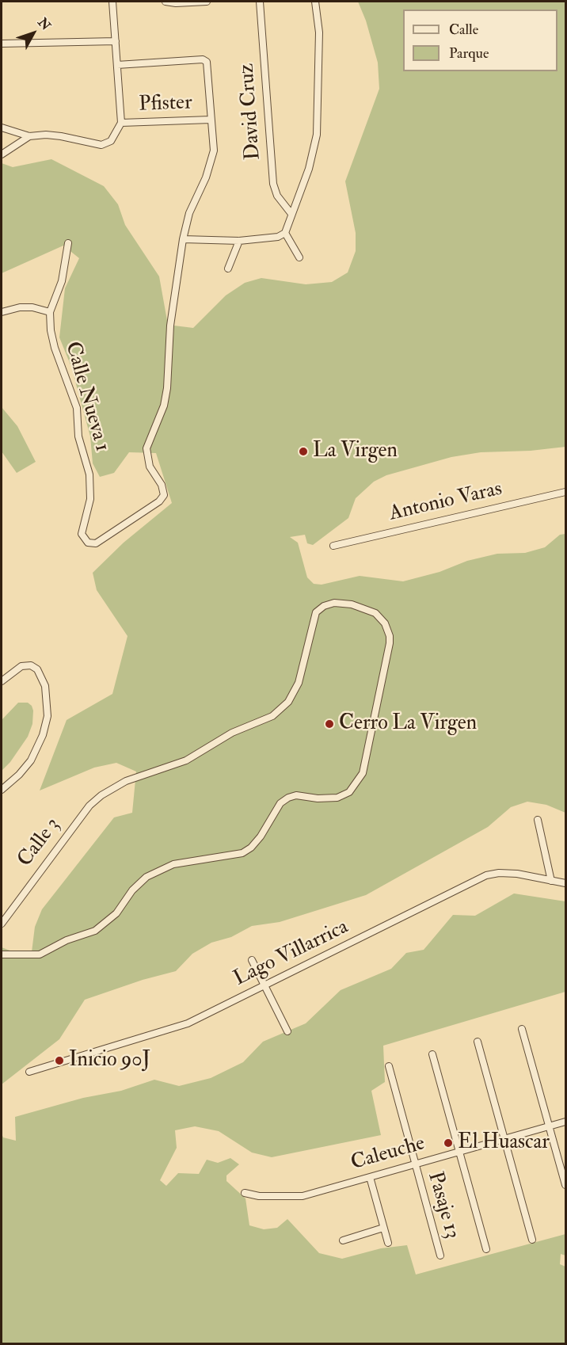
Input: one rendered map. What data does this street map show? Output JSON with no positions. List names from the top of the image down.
{
  "streets": {
    "street": [
      "Pfister",
      "David Cruz",
      "Calle Nueva 1",
      "Antonio Varas",
      "Calle 3",
      "Lago Villarrica",
      "Caleuche",
      "Pasaje 13"
    ]
  },
  "crossings": [
    ["Caleuche", "Pasaje 13"]
  ],
  "places": [
    "La Virgen",
    "Cerro La Virgen",
    "Inicio 90J",
    "El Huascar"
  ],
  "legend": ["Calle", "Parque"],
  "north": "top right"
}
